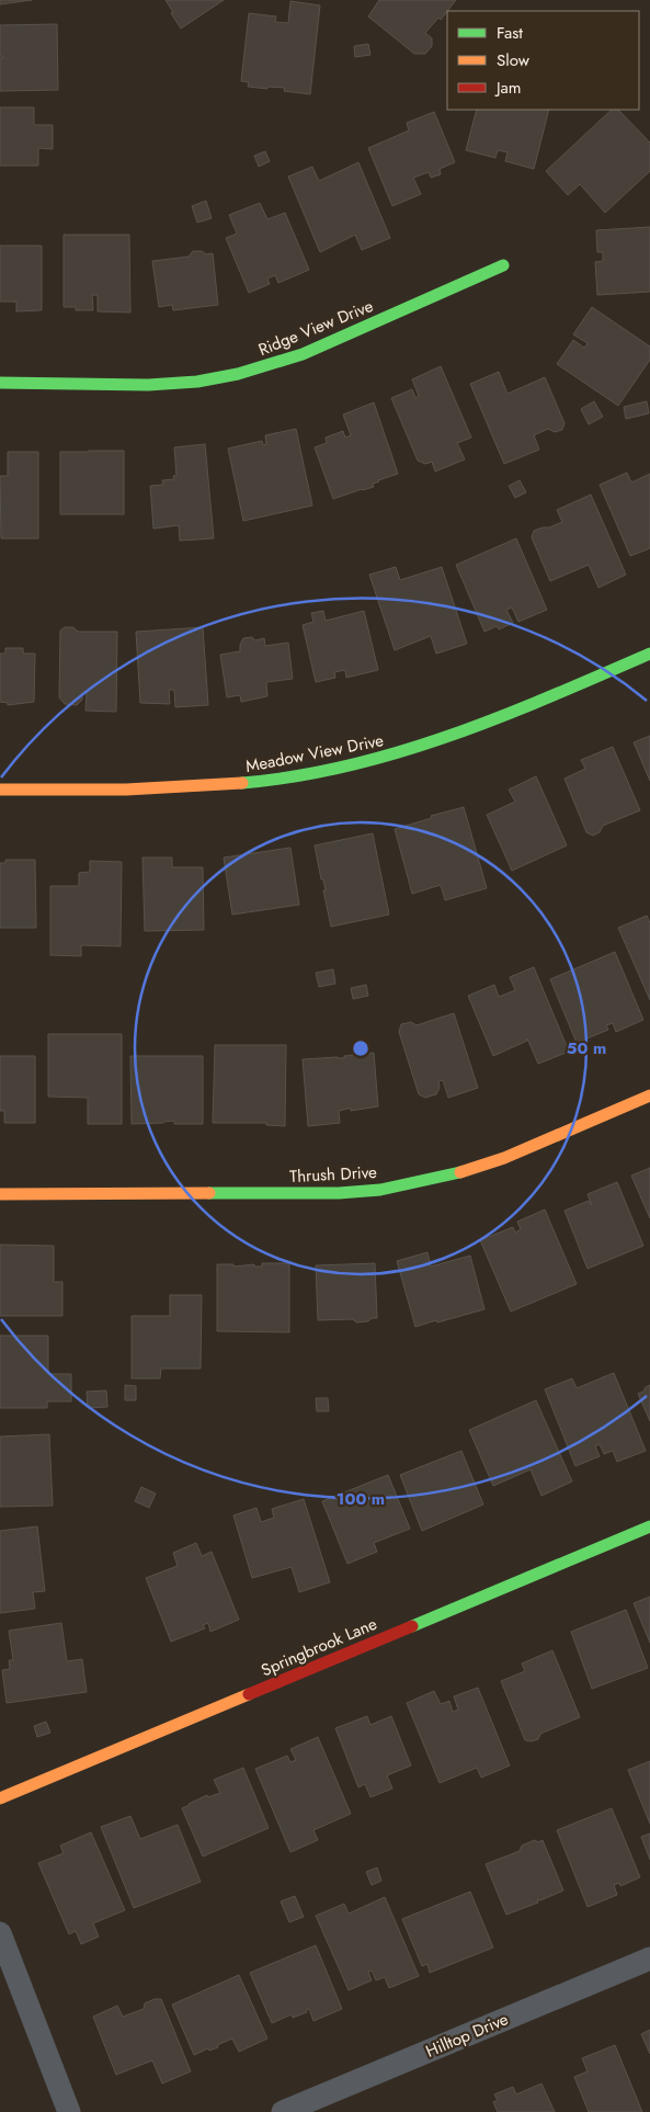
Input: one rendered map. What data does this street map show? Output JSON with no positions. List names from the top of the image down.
{
  "streets": {
    "street": [
      "Ridge View Drive",
      "Meadow View Drive",
      "Thrush Drive",
      "Springbrook Lane",
      "Hilltop Drive"
    ]
  },
  "legend": ["Fast", "Slow", "Jam"],
  "rings": ["50 m", "100 m"]
}
